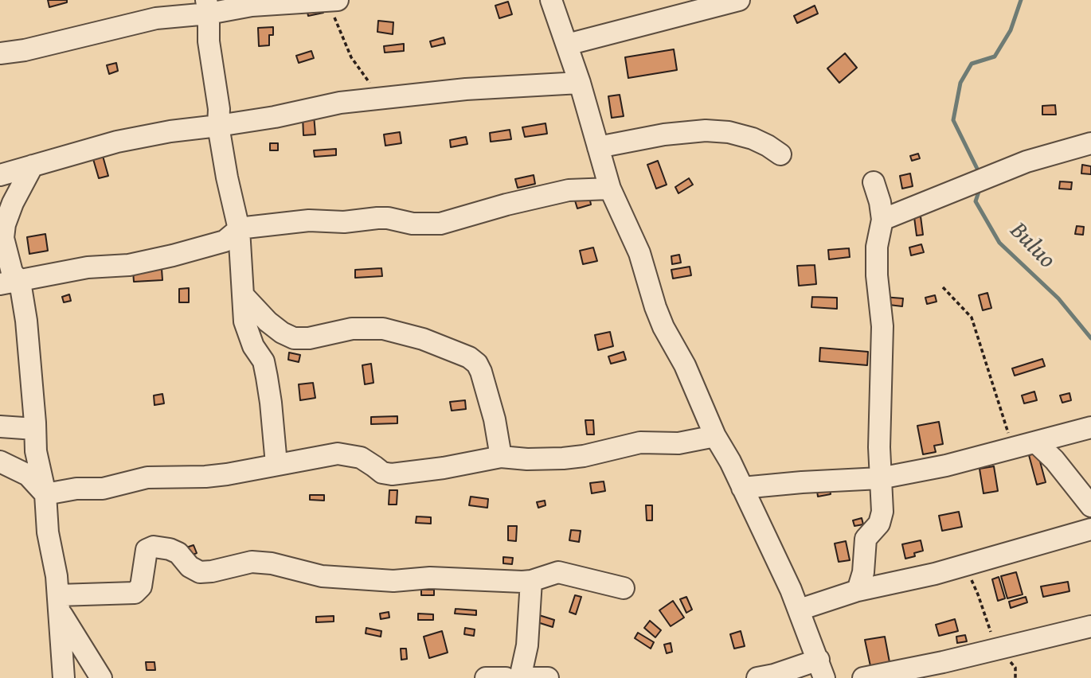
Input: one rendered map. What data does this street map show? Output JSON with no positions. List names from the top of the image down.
{
  "water": ["Buluo"]
}
